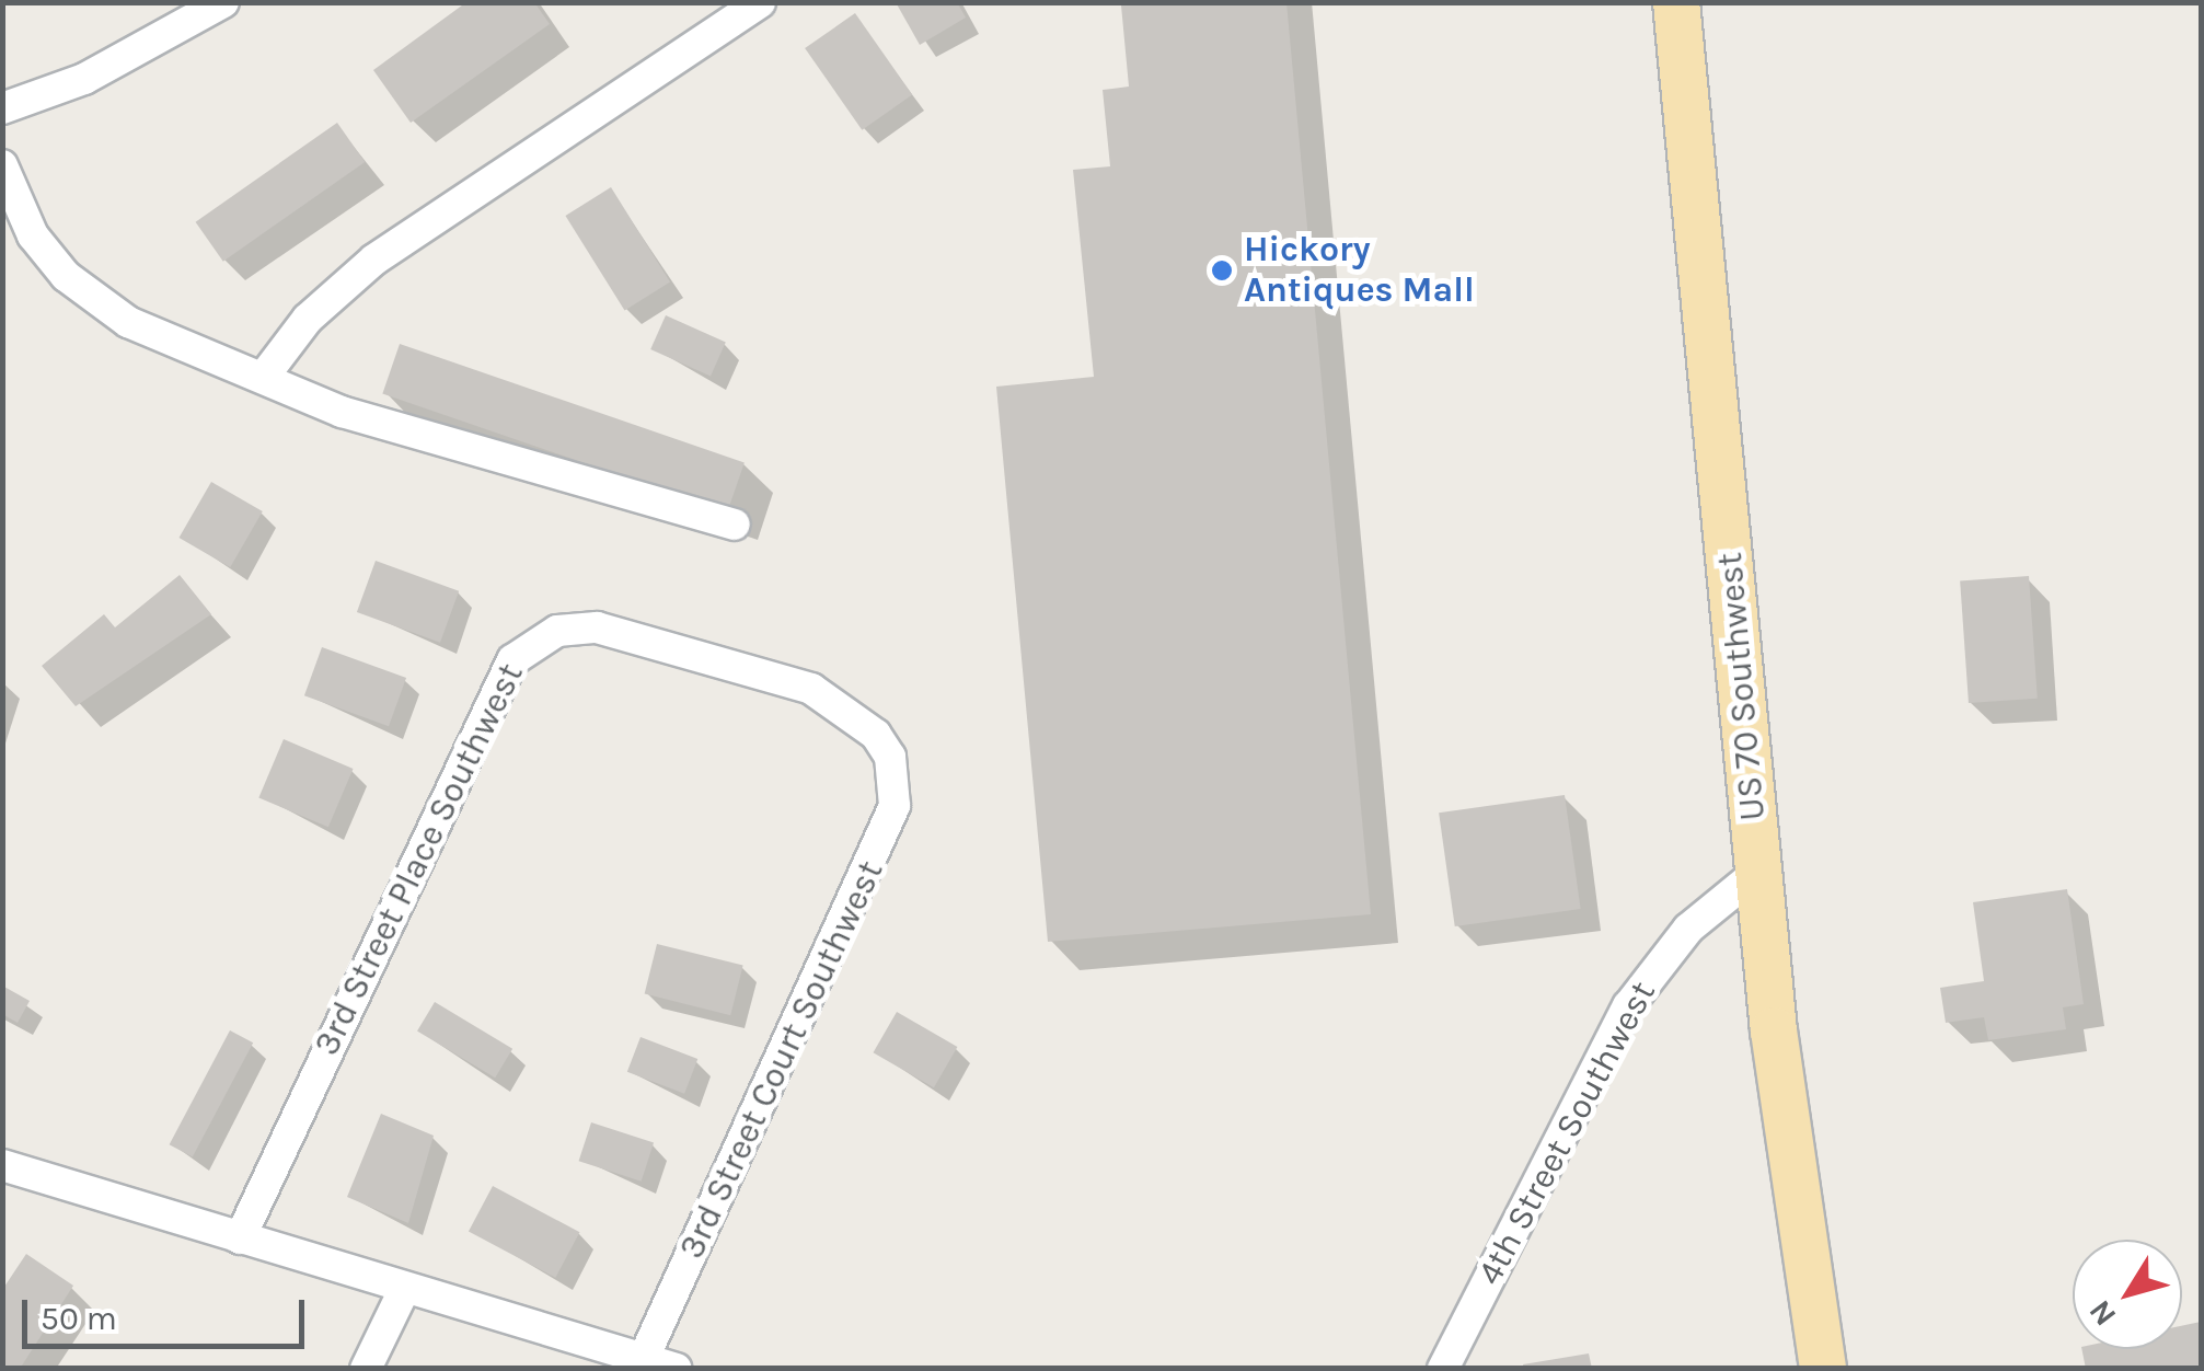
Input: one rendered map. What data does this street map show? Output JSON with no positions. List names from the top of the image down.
{
  "streets": {
    "main road": ["US 70 Southwest"],
    "street": ["3rd Street Place Southwest", "3rd Street Court Southwest", "4th Street Southwest"]
  },
  "crossings": [
    ["US 70 Southwest", "4th Street Southwest"],
    ["3rd Street Place Southwest", "3rd Street Court Southwest"]
  ],
  "places": ["Hickory Antiques Mall"],
  "scale_bar": "50 m",
  "north": "bottom left"
}
